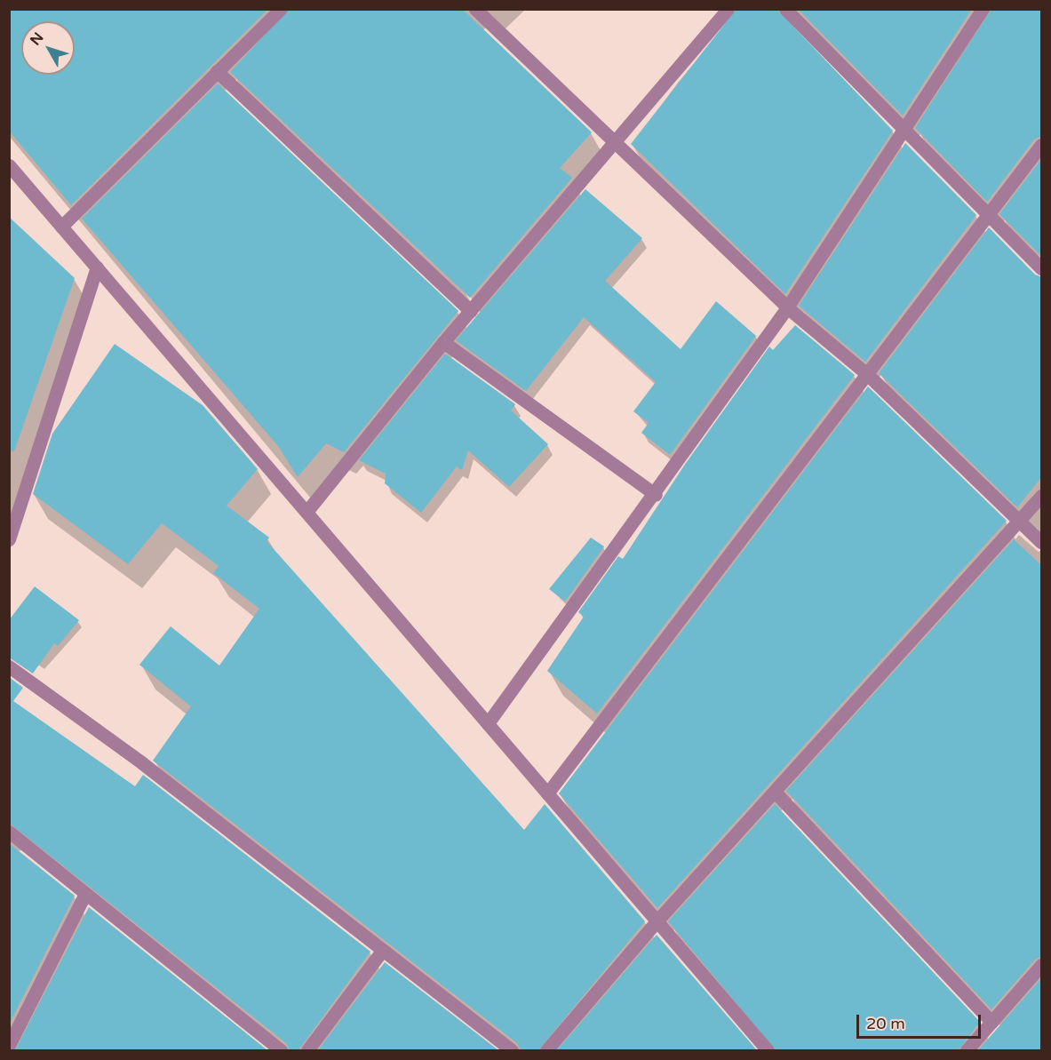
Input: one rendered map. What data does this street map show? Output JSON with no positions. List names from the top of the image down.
{
  "scale_bar": "20 m",
  "north": "top left"
}
